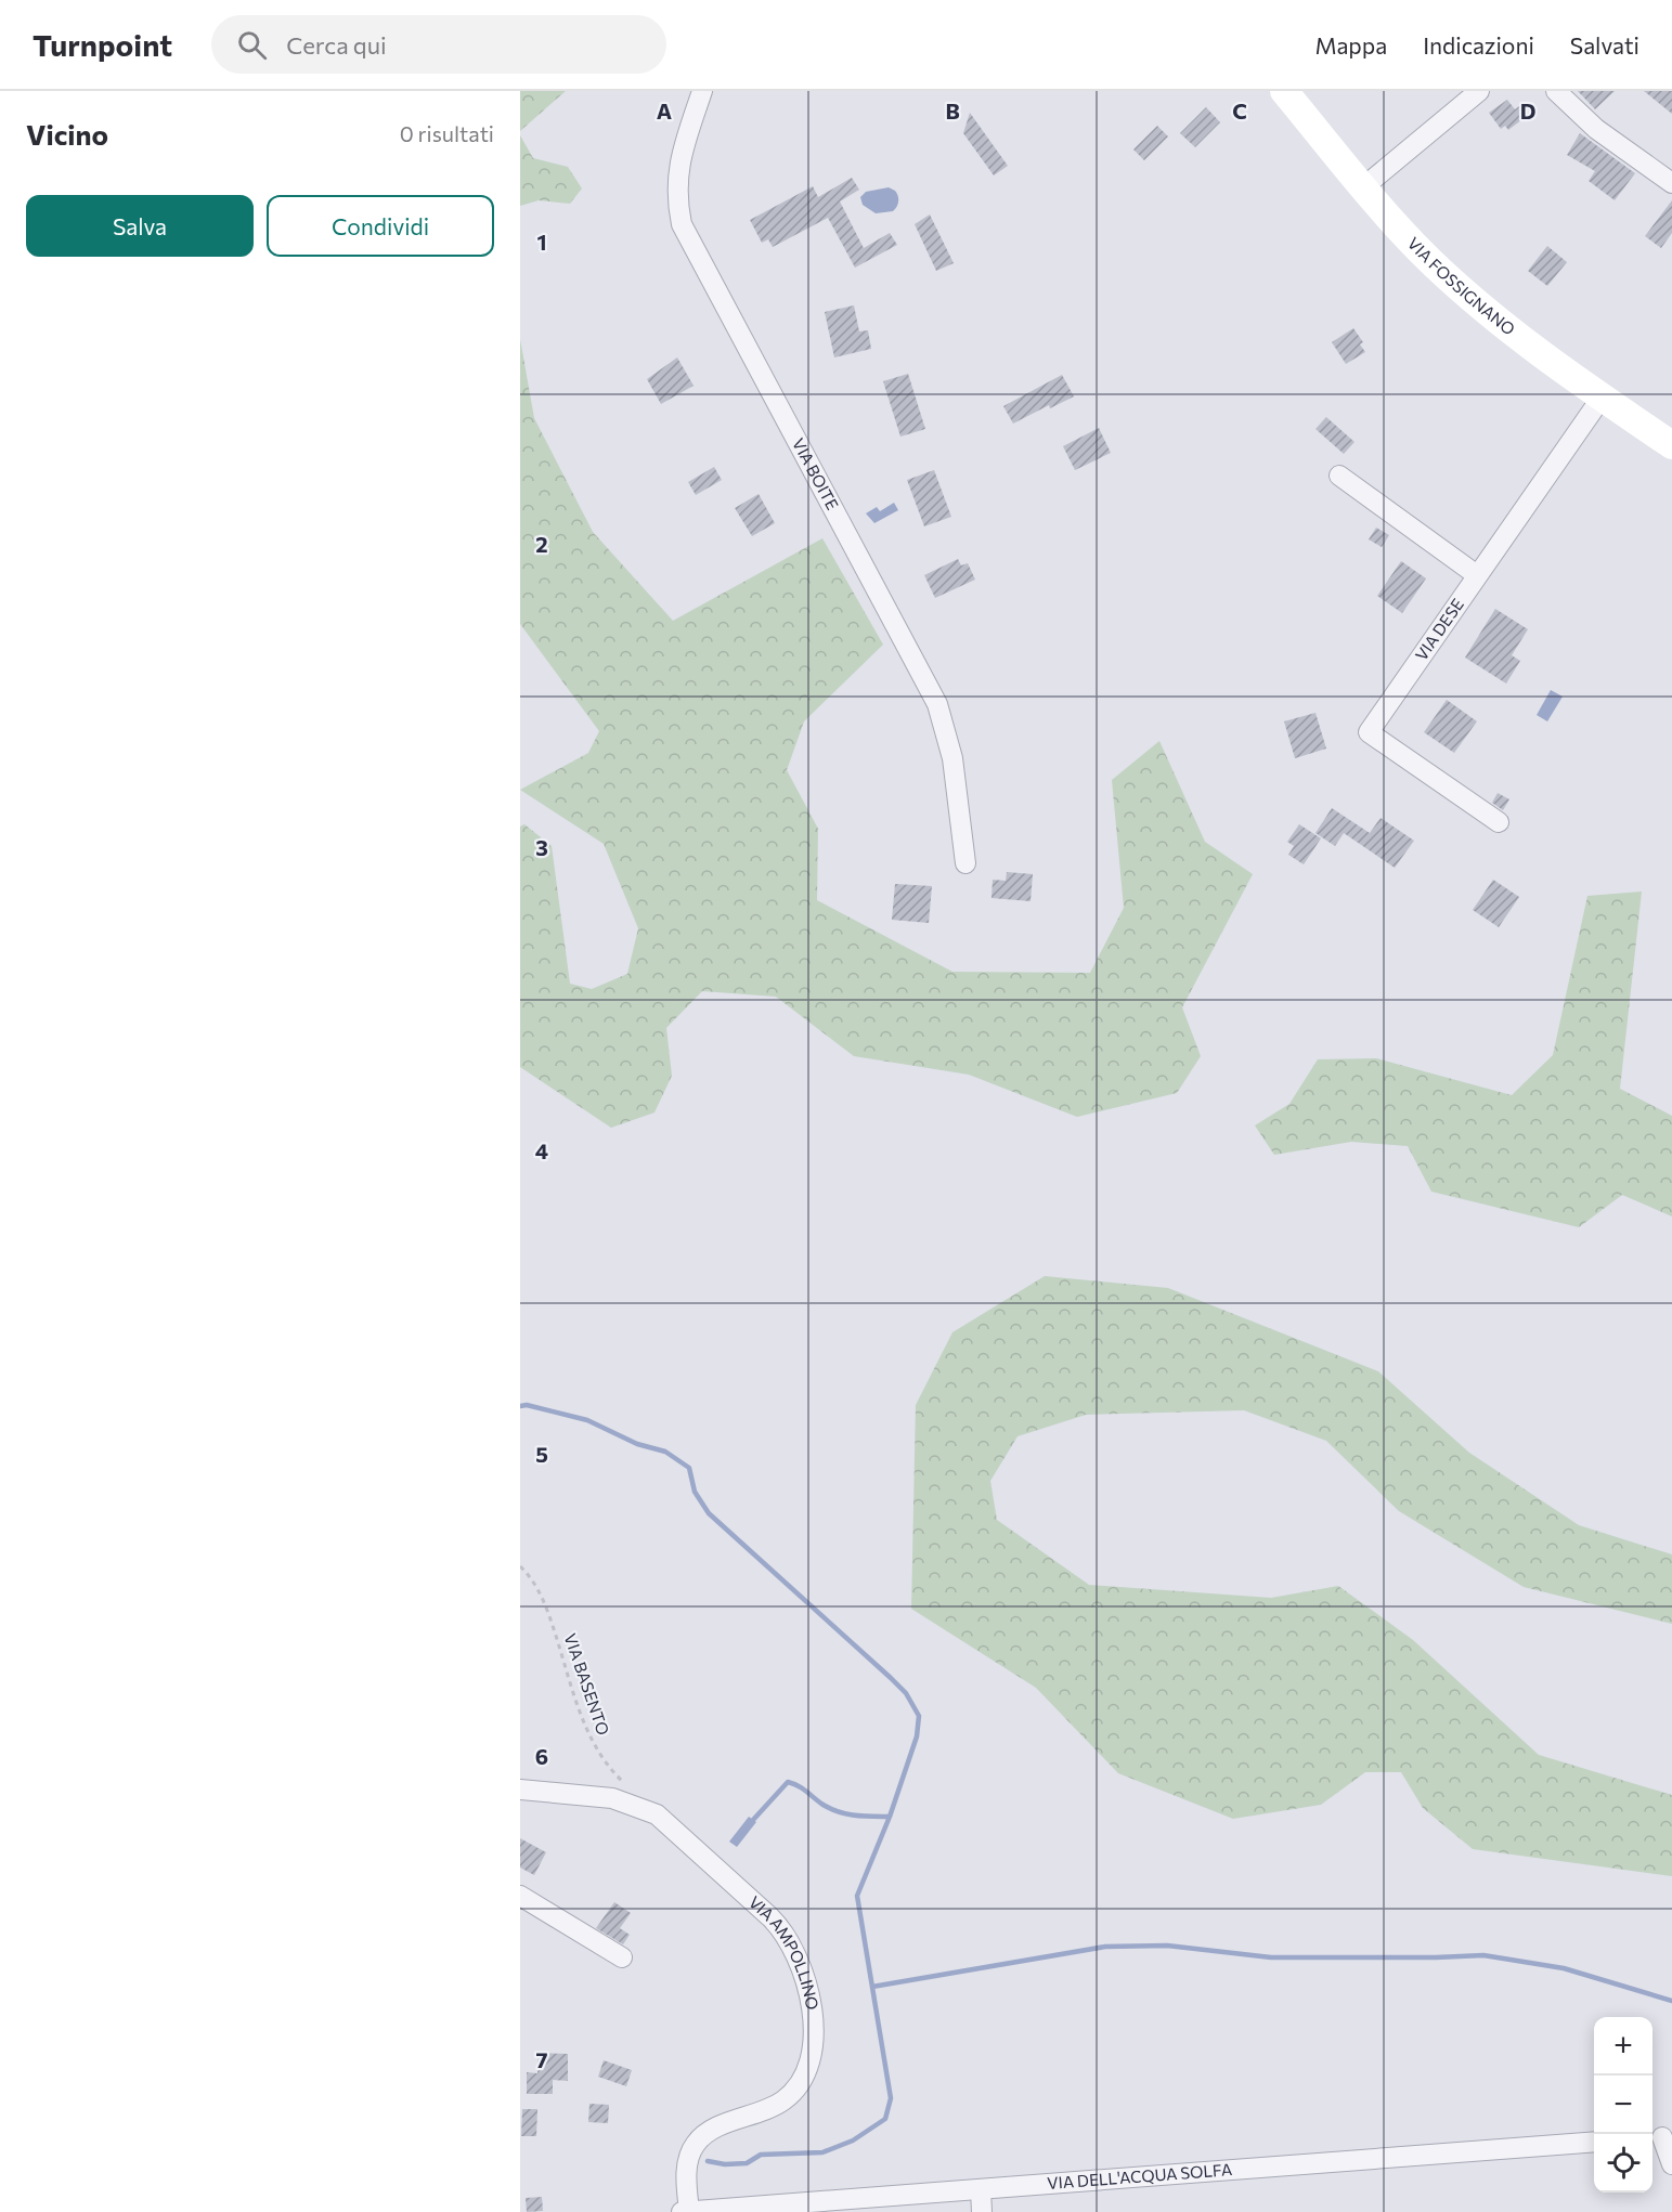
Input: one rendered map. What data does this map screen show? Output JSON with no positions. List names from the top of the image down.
{
  "streets": {
    "street": [
      "VIA FOSSIGNANO",
      "VIA BOITE",
      "VIA DESE",
      "VIA AMPOLLINO",
      "VIA DELL'ACQUA SOLFA"
    ],
    "path": ["VIA BASENTO"]
  },
  "crossings": [
    ["VIA FOSSIGNANO", "VIA DESE"],
    ["VIA AMPOLLINO", "VIA DELL'ACQUA SOLFA"]
  ],
  "page": {
    "header": "Turnpoint",
    "search": "Cerca qui",
    "nav": ["Mappa", "Indicazioni", "Salvati"],
    "heading": ["Vicino", "0 risultati"],
    "buttons": ["Salva", "Condividi"],
    "map_buttons": ["+", "−"]
  },
  "grid": {
    "columns": [
      "A",
      "B",
      "C",
      "D"
    ],
    "rows": [
      "1",
      "2",
      "3",
      "4",
      "5",
      "6",
      "7"
    ]
  }
}
